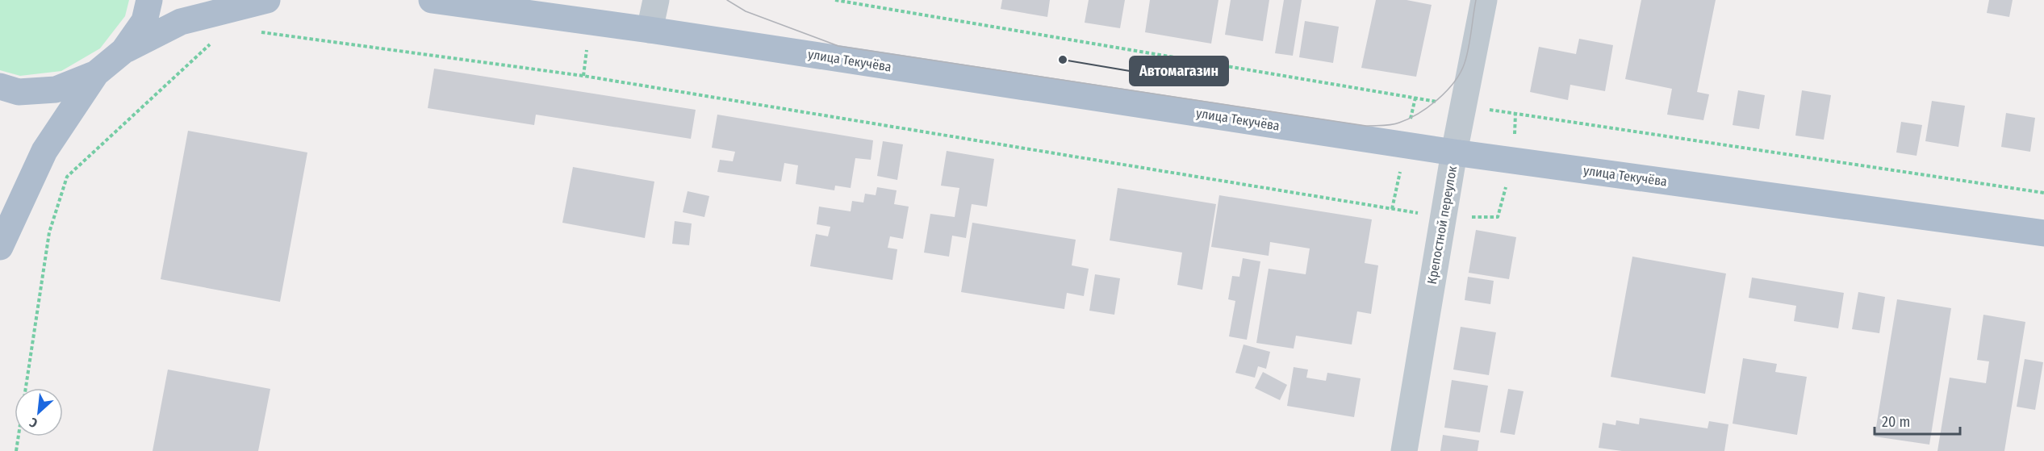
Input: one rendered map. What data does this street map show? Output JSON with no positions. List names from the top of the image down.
{
  "streets": {
    "main road": ["улица Текучёва"],
    "street": ["Крепостной переулок"]
  },
  "crossings": [
    ["улица Текучёва", "Крепостной переулок"]
  ],
  "places": ["Автомагазин"],
  "scale_bar": "20 m",
  "north": "bottom left"
}
